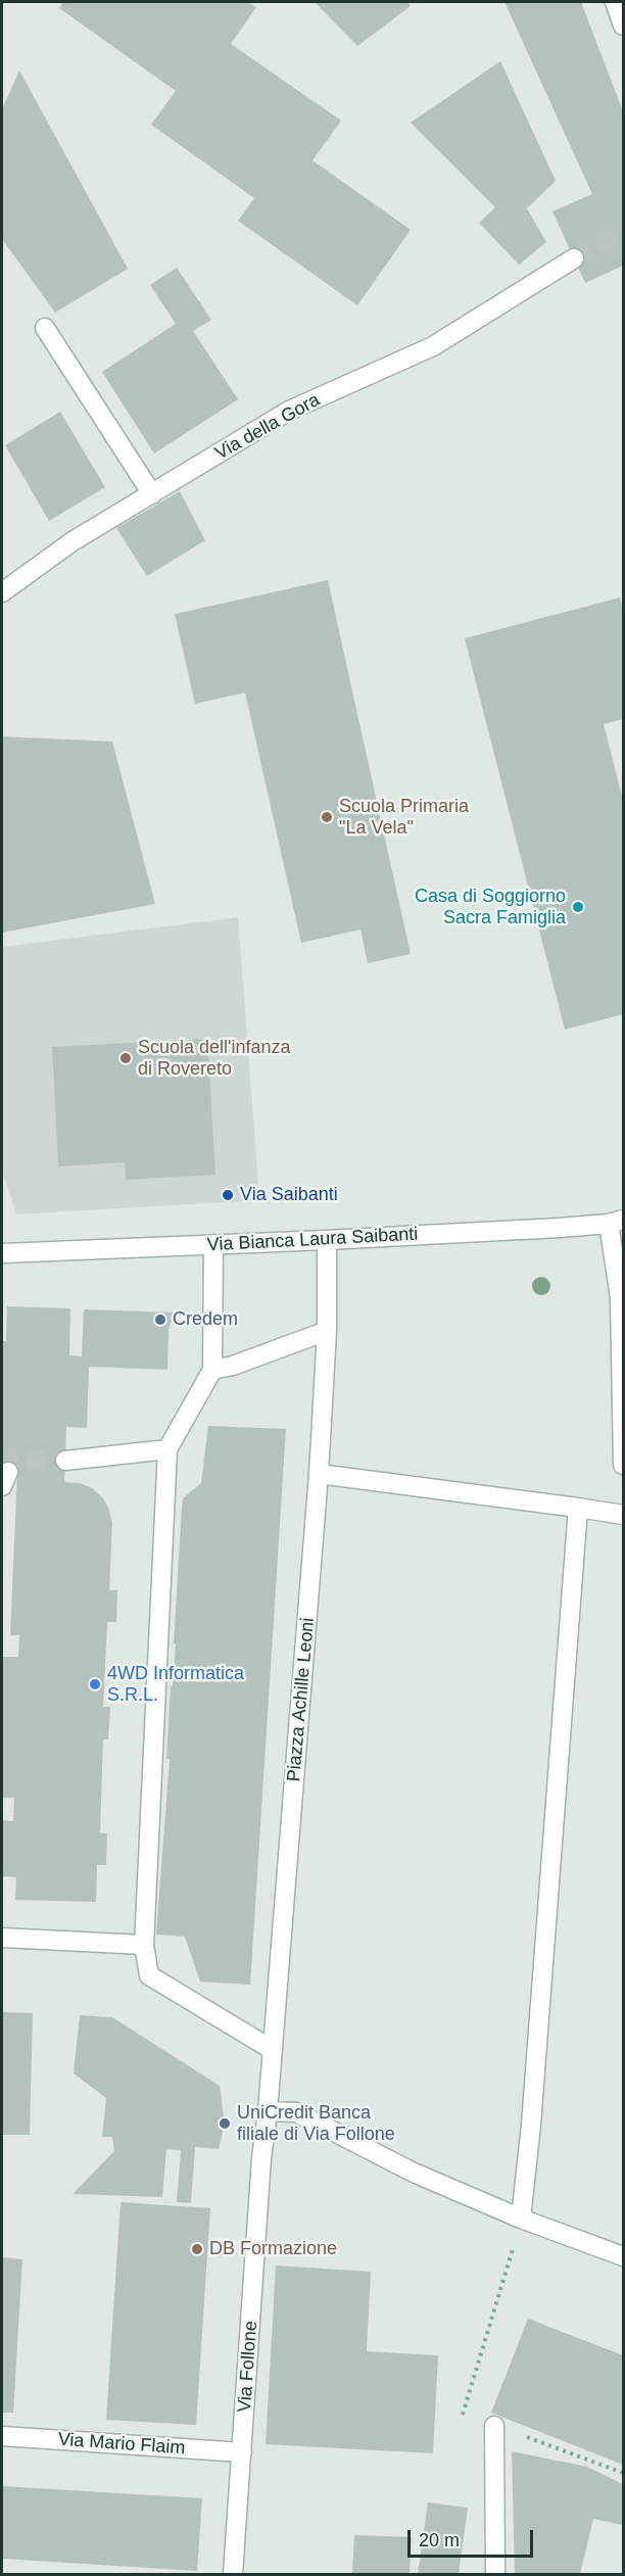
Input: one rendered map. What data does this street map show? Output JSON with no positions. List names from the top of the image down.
{
  "streets": {
    "street": [
      "Via della Gora",
      "Via Bianca Laura Saibanti",
      "Piazza Achille Leoni",
      "Via Follone",
      "Via Mario Flaim"
    ]
  },
  "crossings": [
    ["Via Bianca Laura Saibanti", "Piazza Achille Leoni"],
    ["Piazza Achille Leoni", "Via Follone"],
    ["Via Follone", "Via Mario Flaim"]
  ],
  "places": [
    "Scuola Primaria \"La Vela\"",
    "Casa di Soggiorno Sacra Famiglia",
    "Scuola dell'infanza di Rovereto",
    "Via Saibanti",
    "Credem",
    "4WD Informatica S.R.L.",
    "UniCredit Banca filiale di Via Follone",
    "DB Formazione"
  ],
  "scale_bar": "20 m"
}
